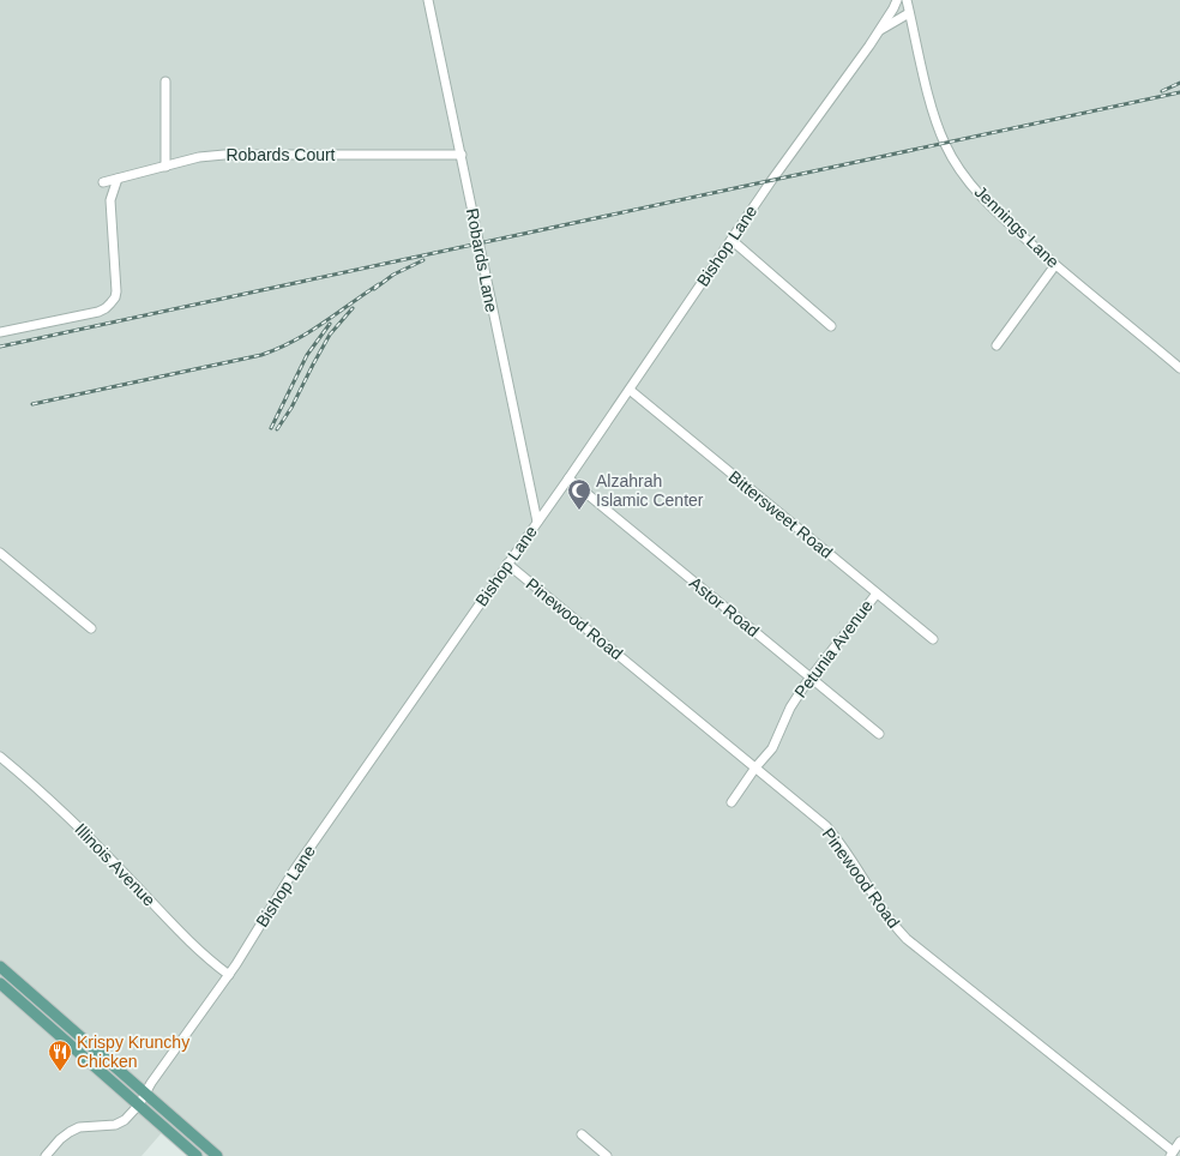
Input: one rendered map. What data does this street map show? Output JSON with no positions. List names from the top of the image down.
{
  "streets": {
    "street": [
      "Robards Court",
      "Jennings Lane",
      "Bishop Lane",
      "Robards Lane",
      "Bittersweet Road",
      "Astor Road",
      "Pinewood Road",
      "Petunia Avenue",
      "Illinois Avenue"
    ]
  },
  "crossings": [
    ["Robards Court", "Robards Lane"],
    ["Jennings Lane", "Bishop Lane"],
    ["Bishop Lane", "Robards Lane"],
    ["Bishop Lane", "Bittersweet Road"],
    ["Bishop Lane", "Astor Road"],
    ["Bishop Lane", "Pinewood Road"],
    ["Bishop Lane", "Illinois Avenue"],
    ["Bittersweet Road", "Petunia Avenue"],
    ["Astor Road", "Petunia Avenue"],
    ["Pinewood Road", "Petunia Avenue"]
  ],
  "places": {
    "mosque": ["Alzahrah Islamic Center"],
    "restaurant": ["Krispy Krunchy Chicken"]
  }
}
